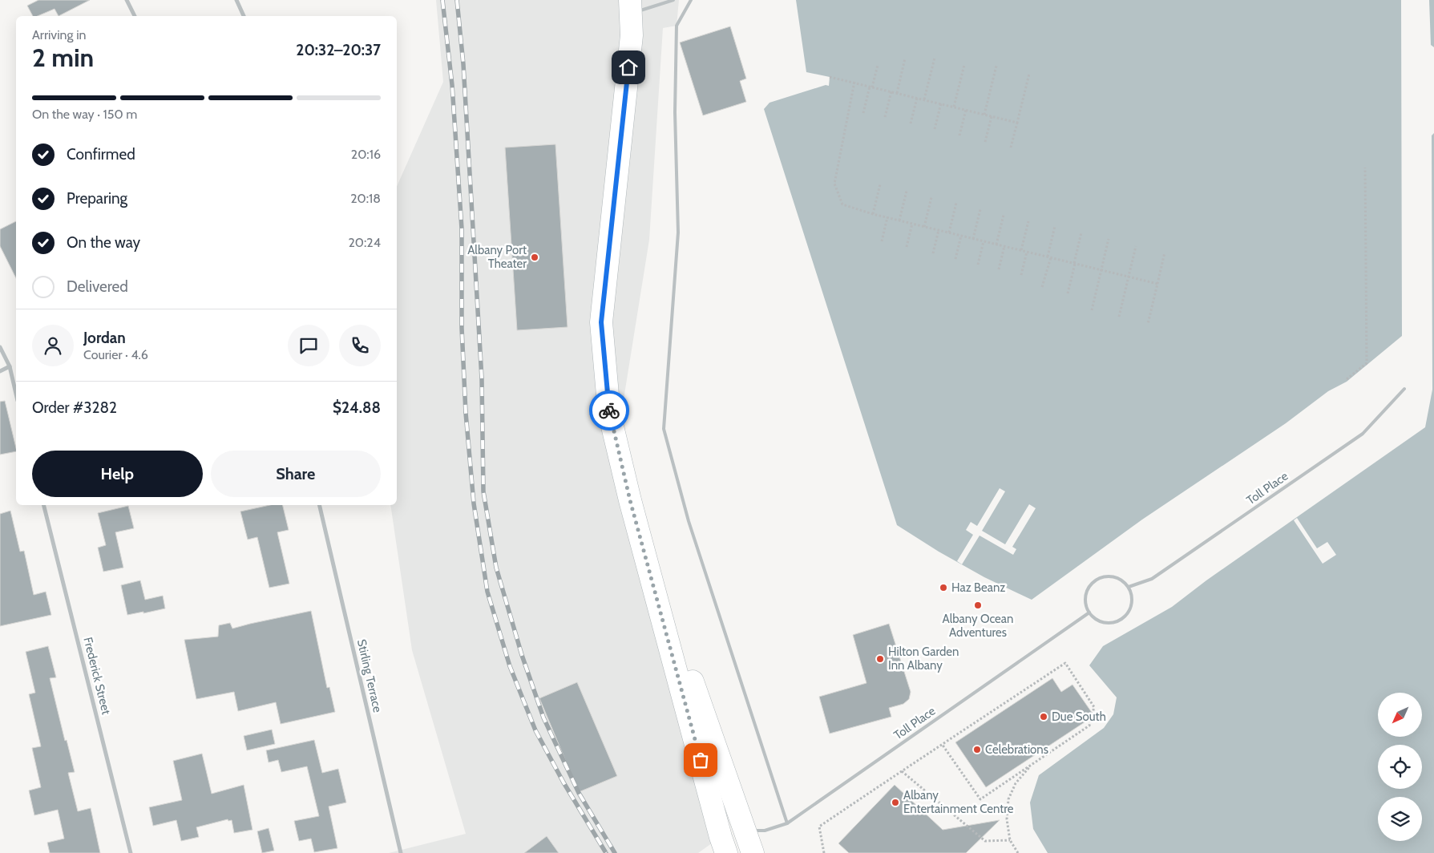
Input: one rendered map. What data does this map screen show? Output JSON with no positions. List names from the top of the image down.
{
  "streets": {
    "street": ["Frederick Street", "Stirling Terrace"],
    "lane": ["Toll Place"]
  },
  "places": [
    "Albany Port Theater",
    "Haz Beanz",
    "Albany Ocean Adventures",
    "Hilton Garden Inn Albany",
    "Due South",
    "Celebrations",
    "Albany Entertainment Centre"
  ],
  "north": "bottom left",
  "page": {
    "heading": ["2 min", "Arriving in", "20:32–20:37"],
    "panel": [
      "Jordan",
      "Courier · 4.6",
      "Order #3282",
      "$24.88"
    ],
    "bar": "On the way · 150 m",
    "list": [
      ["Confirmed", "20:16"],
      ["Preparing", "20:18"],
      ["On the way", "20:24"],
      "Delivered"
    ],
    "buttons": ["Help", "Share"]
  }
}
